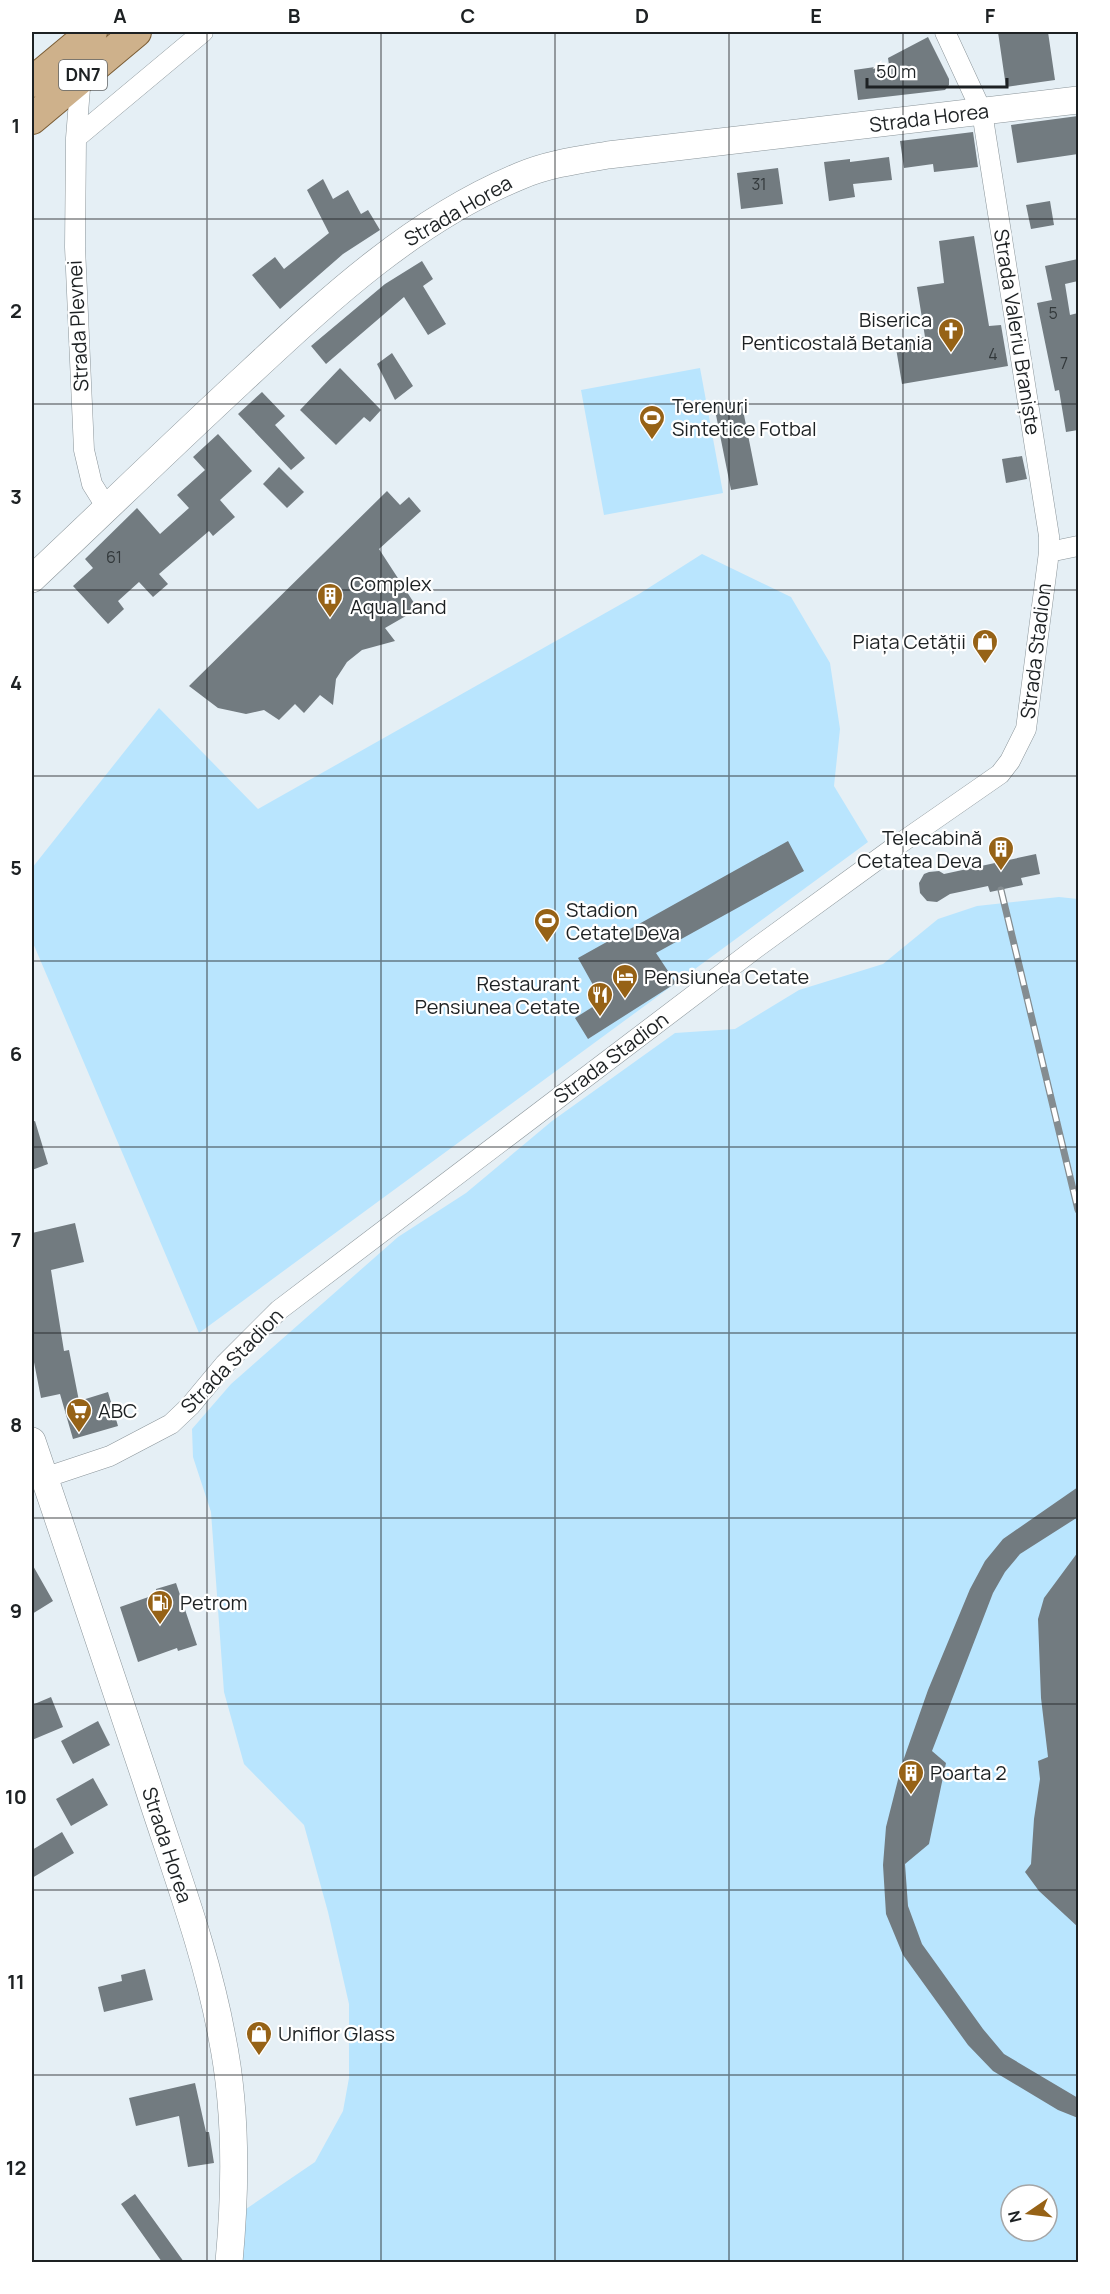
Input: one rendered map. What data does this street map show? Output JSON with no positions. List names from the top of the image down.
{
  "streets": {
    "main road": ["DN7", "Strada Horea"],
    "street": ["Strada Plevnei", "Strada Valeriu Braniște", "Strada Stadion"]
  },
  "crossings": [
    ["DN7", "Strada Plevnei"],
    ["Strada Horea", "Strada Plevnei"],
    ["Strada Horea", "Strada Valeriu Braniște"],
    ["Strada Horea", "Strada Stadion"],
    ["Strada Valeriu Braniște", "Strada Stadion"]
  ],
  "places": {
    "church": ["Biserica Penticostală Betania"],
    "sports": ["Terenuri Sintetice Fotbal", "Stadion Cetate Deva"],
    "building": ["Complex Aqua Land", "Telecabină Cetatea Deva", "Poarta 2"],
    "shop": ["Piața Cetății", "Uniflor Glass"],
    "hotel": ["Pensiunea Cetate"],
    "restaurant": ["Restaurant Pensiunea Cetate"],
    "supermarket": ["ABC"],
    "fuel station": ["Petrom"]
  },
  "house_numbers": [
    "31",
    "5",
    "4",
    "7",
    "61"
  ],
  "scale_bar": "50 m",
  "north": "left",
  "grid": {
    "columns": [
      "A",
      "B",
      "C",
      "D",
      "E",
      "F"
    ],
    "rows": [
      "1",
      "2",
      "3",
      "4",
      "5",
      "6",
      "7",
      "8",
      "9",
      "10",
      "11",
      "12"
    ]
  }
}
